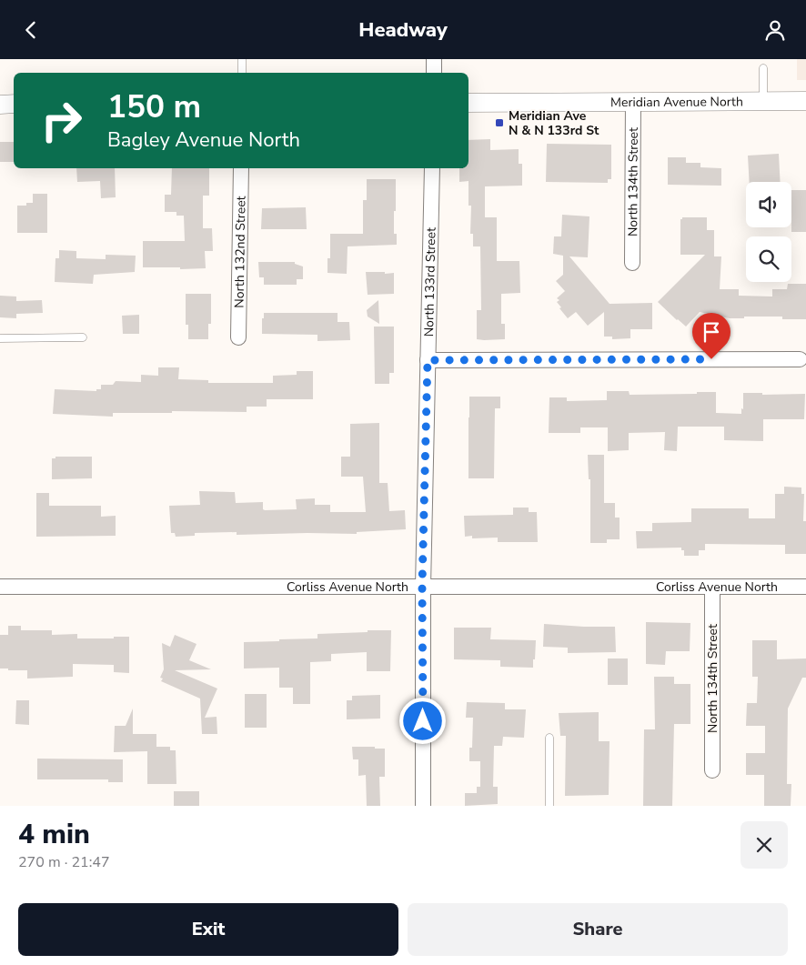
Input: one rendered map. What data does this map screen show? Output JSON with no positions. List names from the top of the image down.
{
  "streets": {
    "street": [
      "Meridian Avenue North",
      "North 134th Street",
      "North 132nd Street",
      "North 133rd Street",
      "Corliss Avenue North"
    ]
  },
  "crossings": [
    ["Meridian Avenue North", "North 134th Street"],
    ["North 134th Street", "Corliss Avenue North"],
    ["North 133rd Street", "Corliss Avenue North"]
  ],
  "places": {
    "transit": ["Meridian Ave N & N 133rd St"]
  },
  "page": {
    "header": "Headway",
    "turn": ["150 m", "Bagley Avenue North"],
    "heading": ["4 min", "270 m · 21:47"],
    "buttons": ["Exit", "Share"]
  }
}
